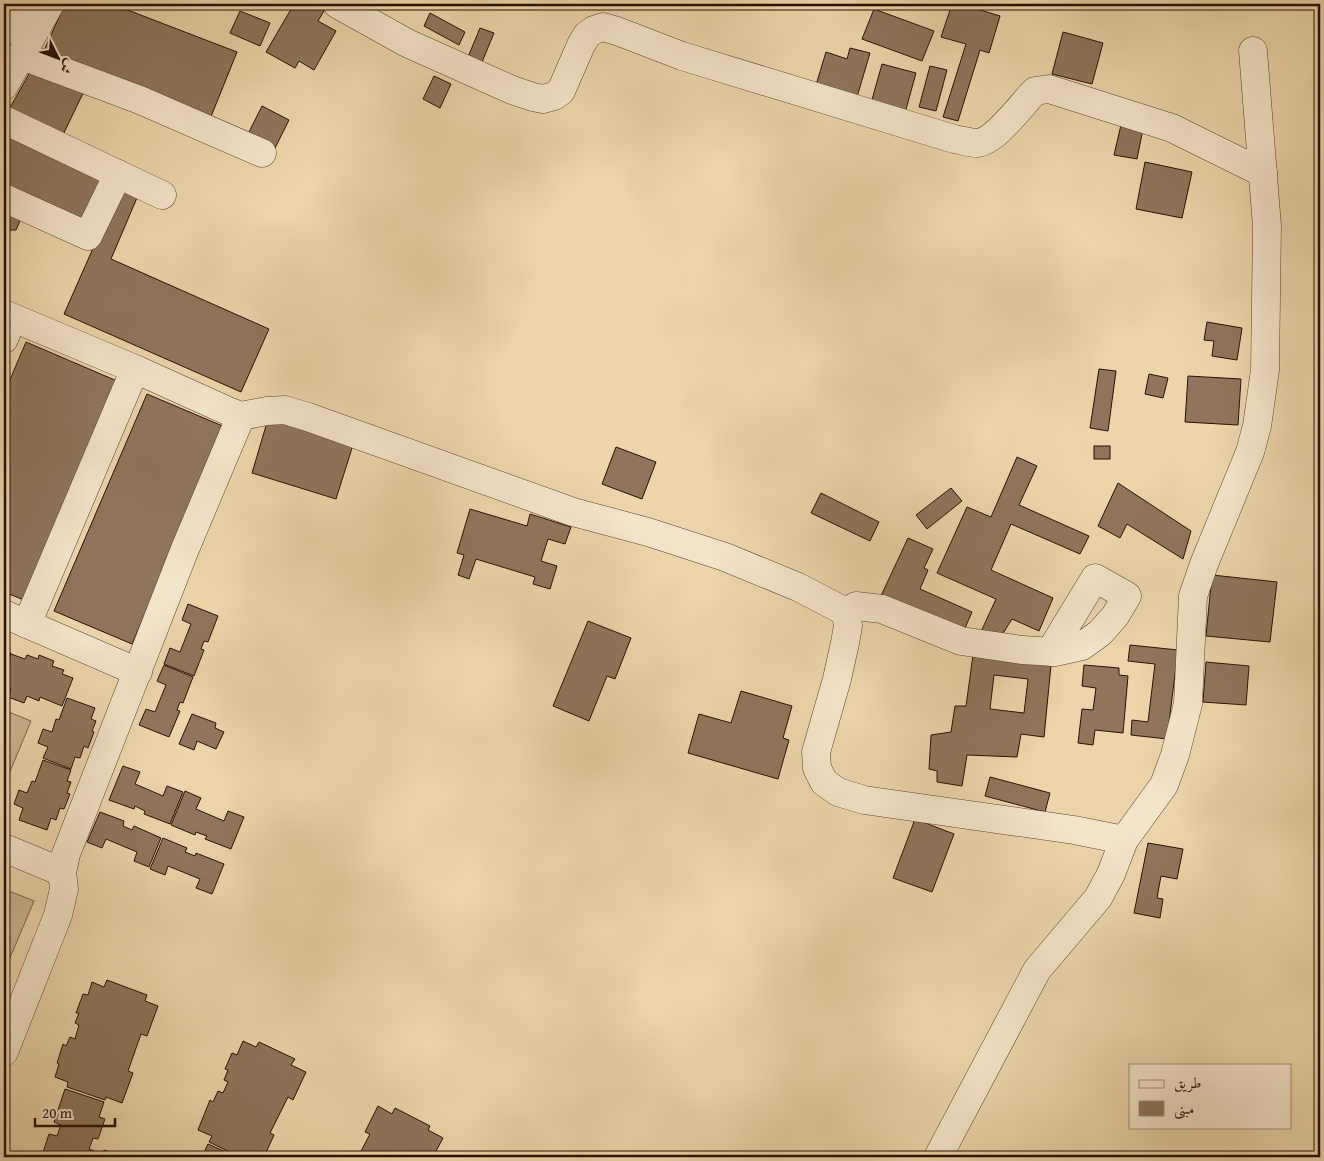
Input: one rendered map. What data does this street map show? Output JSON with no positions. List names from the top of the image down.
{
  "legend": ["طريق", "مبنى"],
  "scale_bar": "20 m",
  "north": "bottom right"
}
